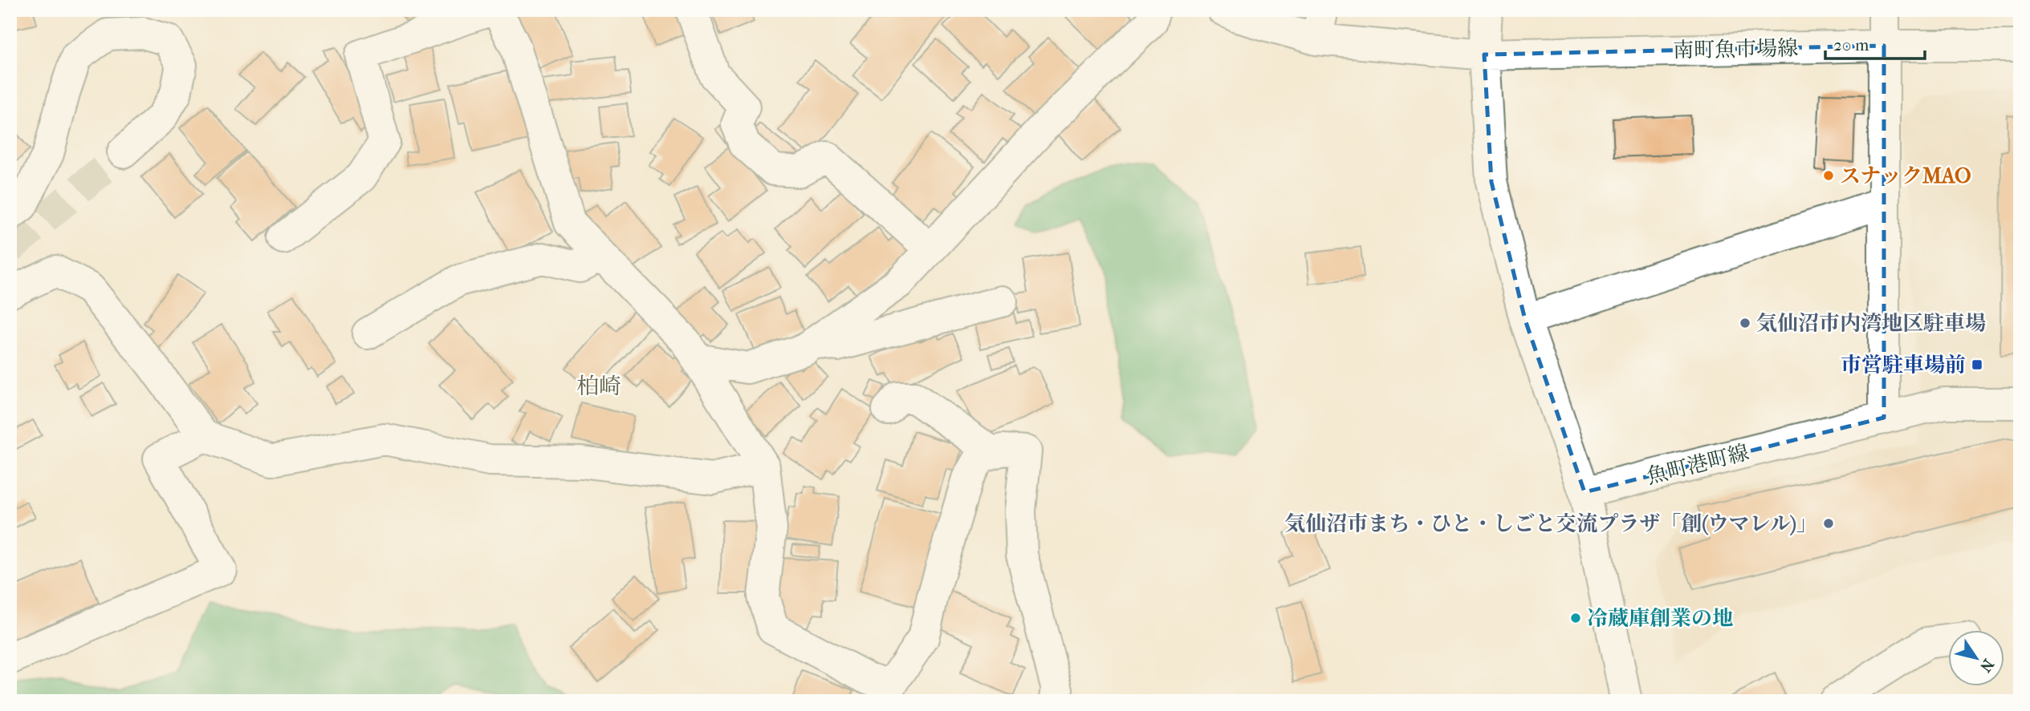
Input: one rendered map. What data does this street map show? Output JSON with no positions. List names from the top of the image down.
{
  "streets": {
    "street": ["南町魚市場線", "魚町港町線"]
  },
  "districts": ["柏崎"],
  "places": {
    "other": [
      "スナックMAO",
      "気仙沼市内湾地区駐車場",
      "気仙沼市まち・ひと・しごと交流プラザ「創(ウマレル)」",
      "冷蔵庫創業の地"
    ],
    "transit": ["市営駐車場前"]
  },
  "scale_bar": "20 m",
  "north": "bottom right"
}
